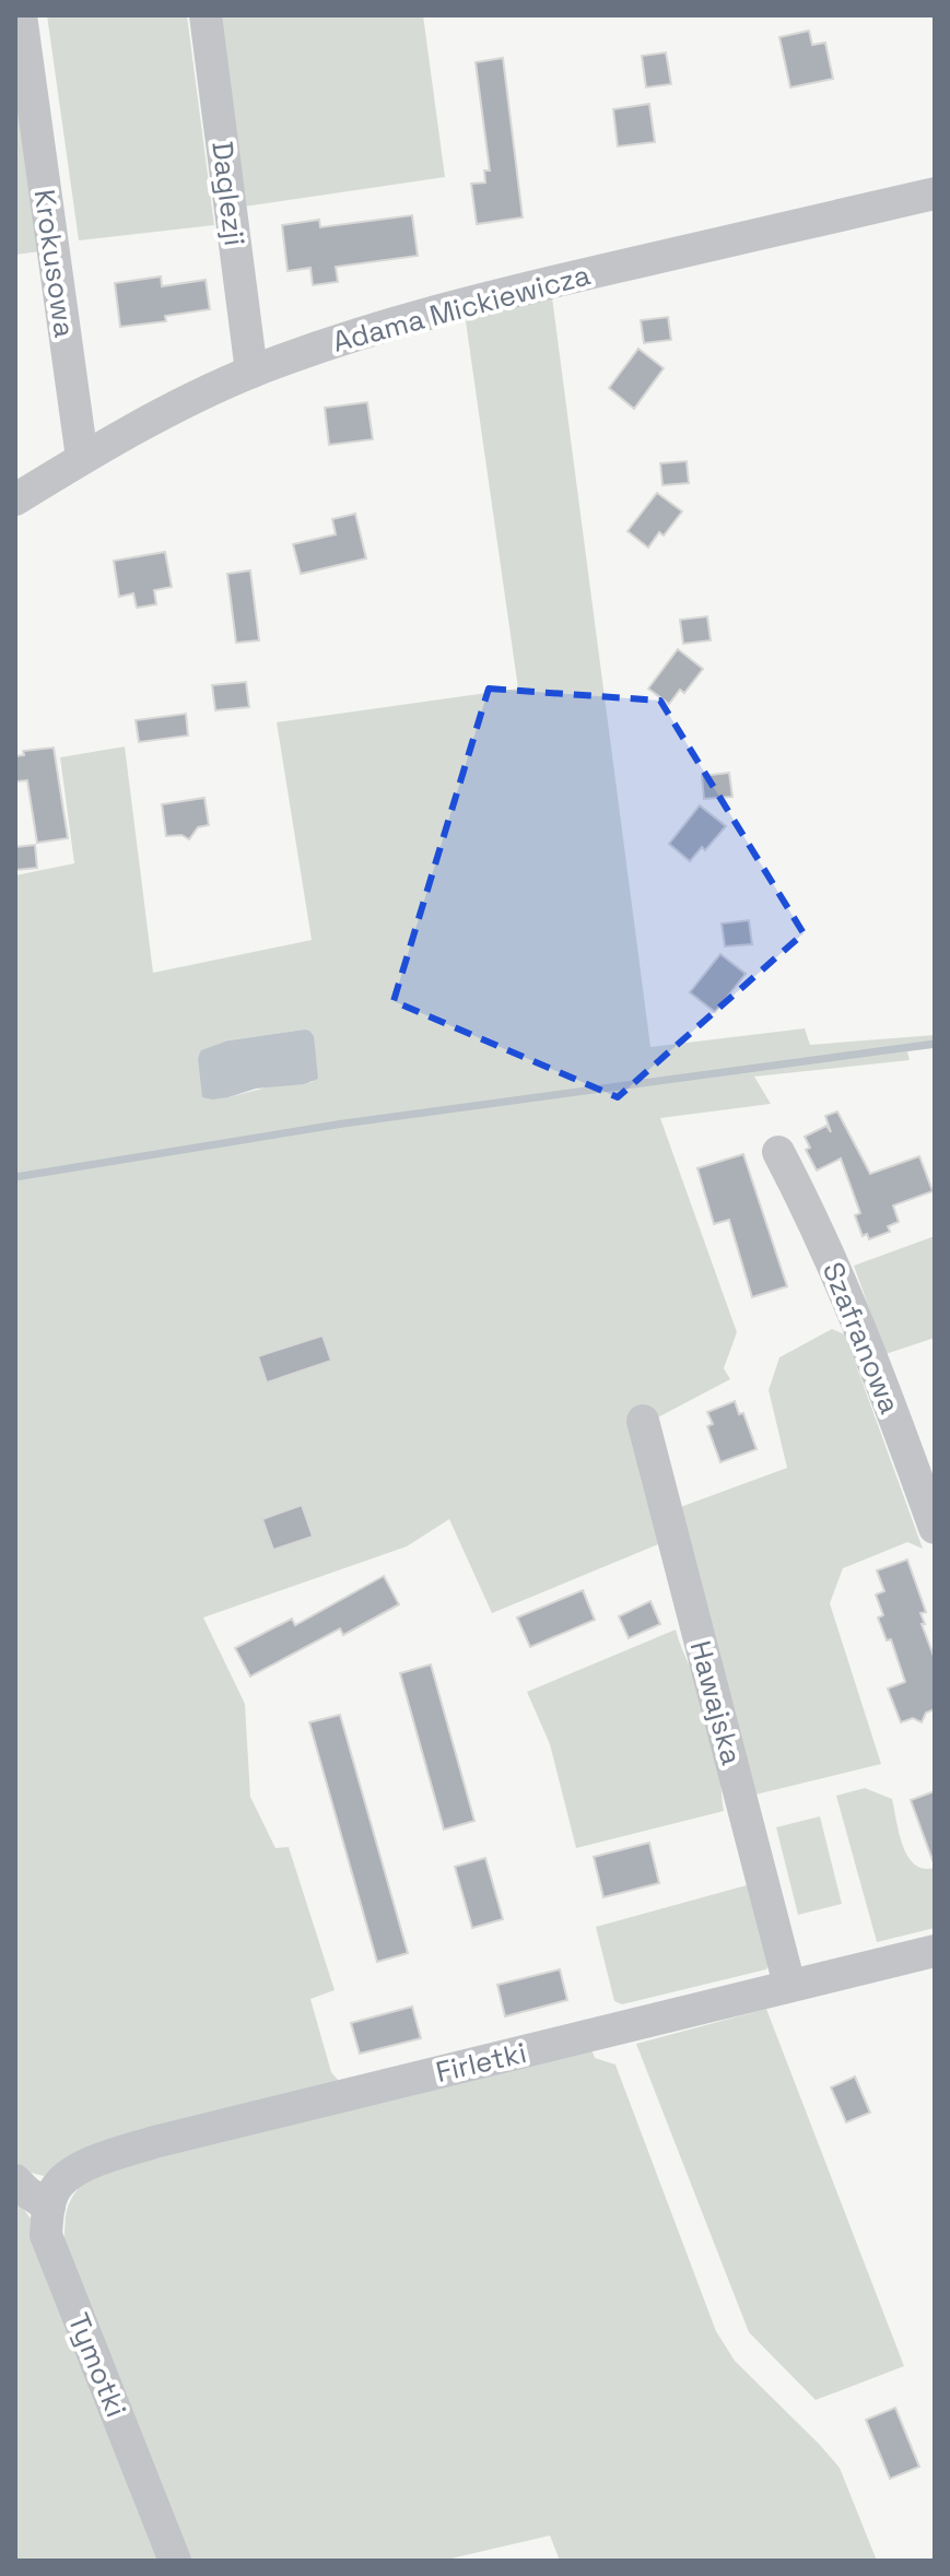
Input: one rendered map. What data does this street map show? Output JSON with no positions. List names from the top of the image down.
{
  "streets": {
    "street": [
      "Daglezji",
      "Krokusowa",
      "Adama Mickiewicza",
      "Szafranowa",
      "Hawajska",
      "Firletki",
      "Tymotki"
    ]
  },
  "crossings": [
    ["Daglezji", "Adama Mickiewicza"],
    ["Krokusowa", "Adama Mickiewicza"],
    ["Hawajska", "Firletki"],
    ["Firletki", "Tymotki"]
  ]
}
